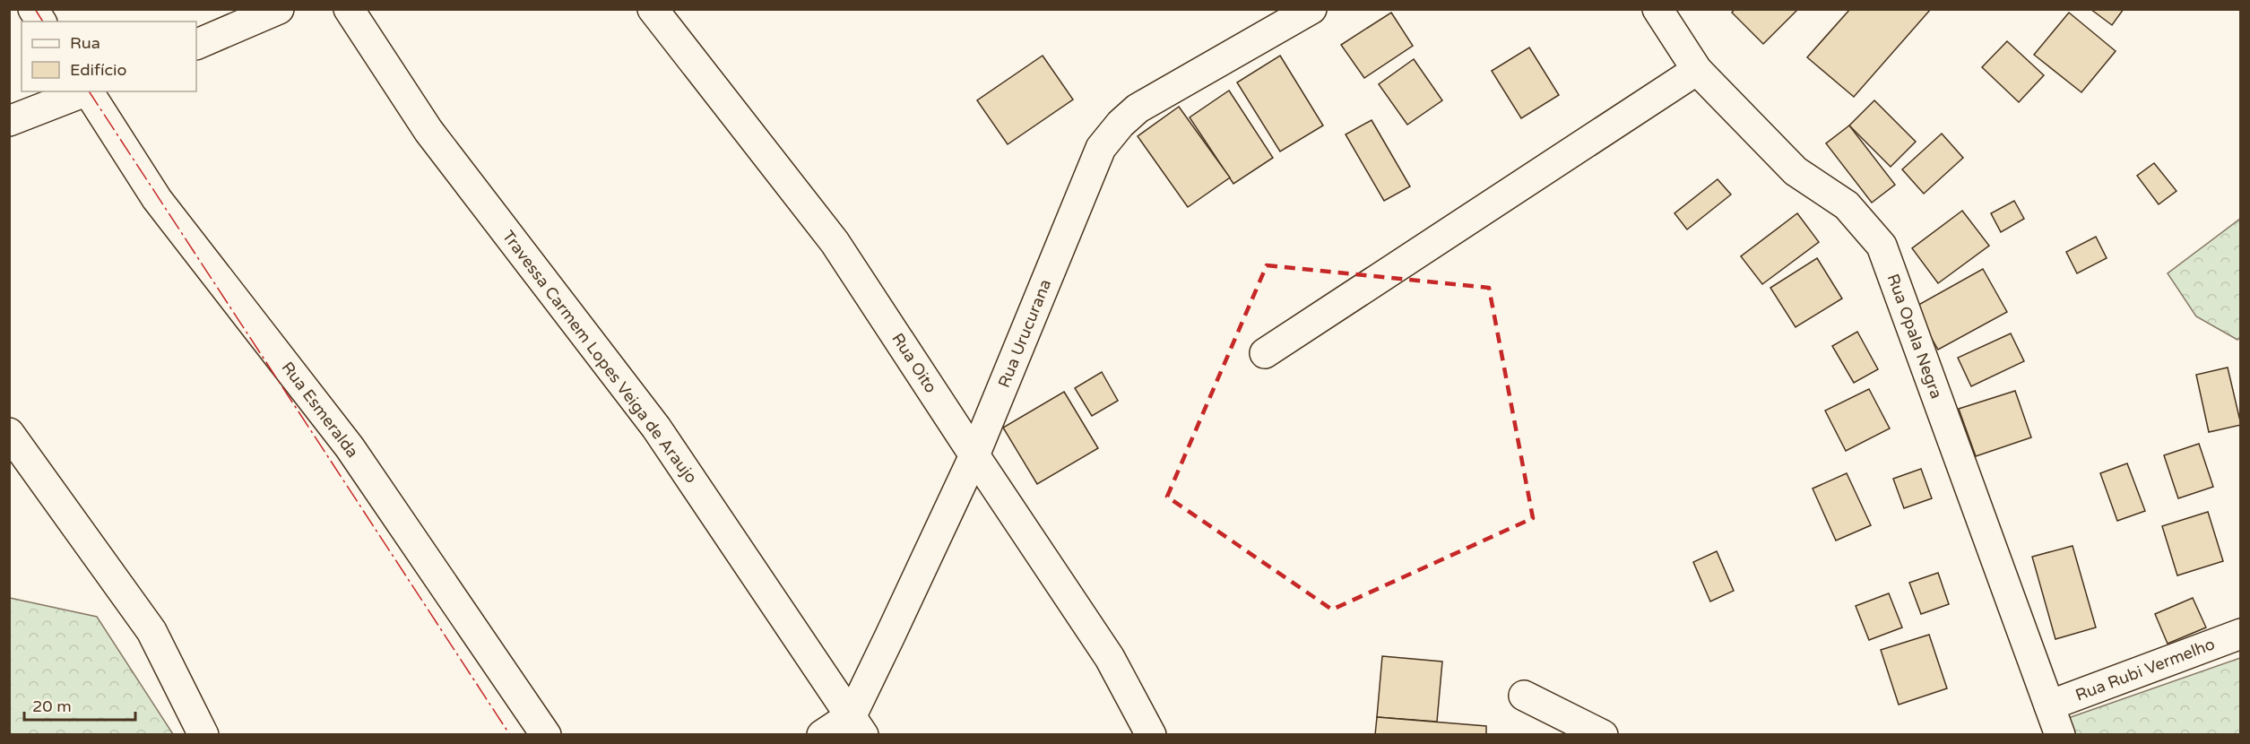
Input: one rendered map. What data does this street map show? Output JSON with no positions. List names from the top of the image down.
{
  "streets": {
    "street": [
      "Rua Urucurana",
      "Rua Opala Negra",
      "Travessa Carmem Lopes Veiga de Araujo",
      "Rua Oito",
      "Rua Esmeralda",
      "Rua Rubi Vermelho"
    ]
  },
  "crossings": [
    ["Rua Urucurana", "Travessa Carmem Lopes Veiga de Araujo"],
    ["Rua Urucurana", "Rua Oito"],
    ["Rua Opala Negra", "Rua Rubi Vermelho"]
  ],
  "legend": ["Rua", "Edifício"],
  "scale_bar": "20 m"
}
